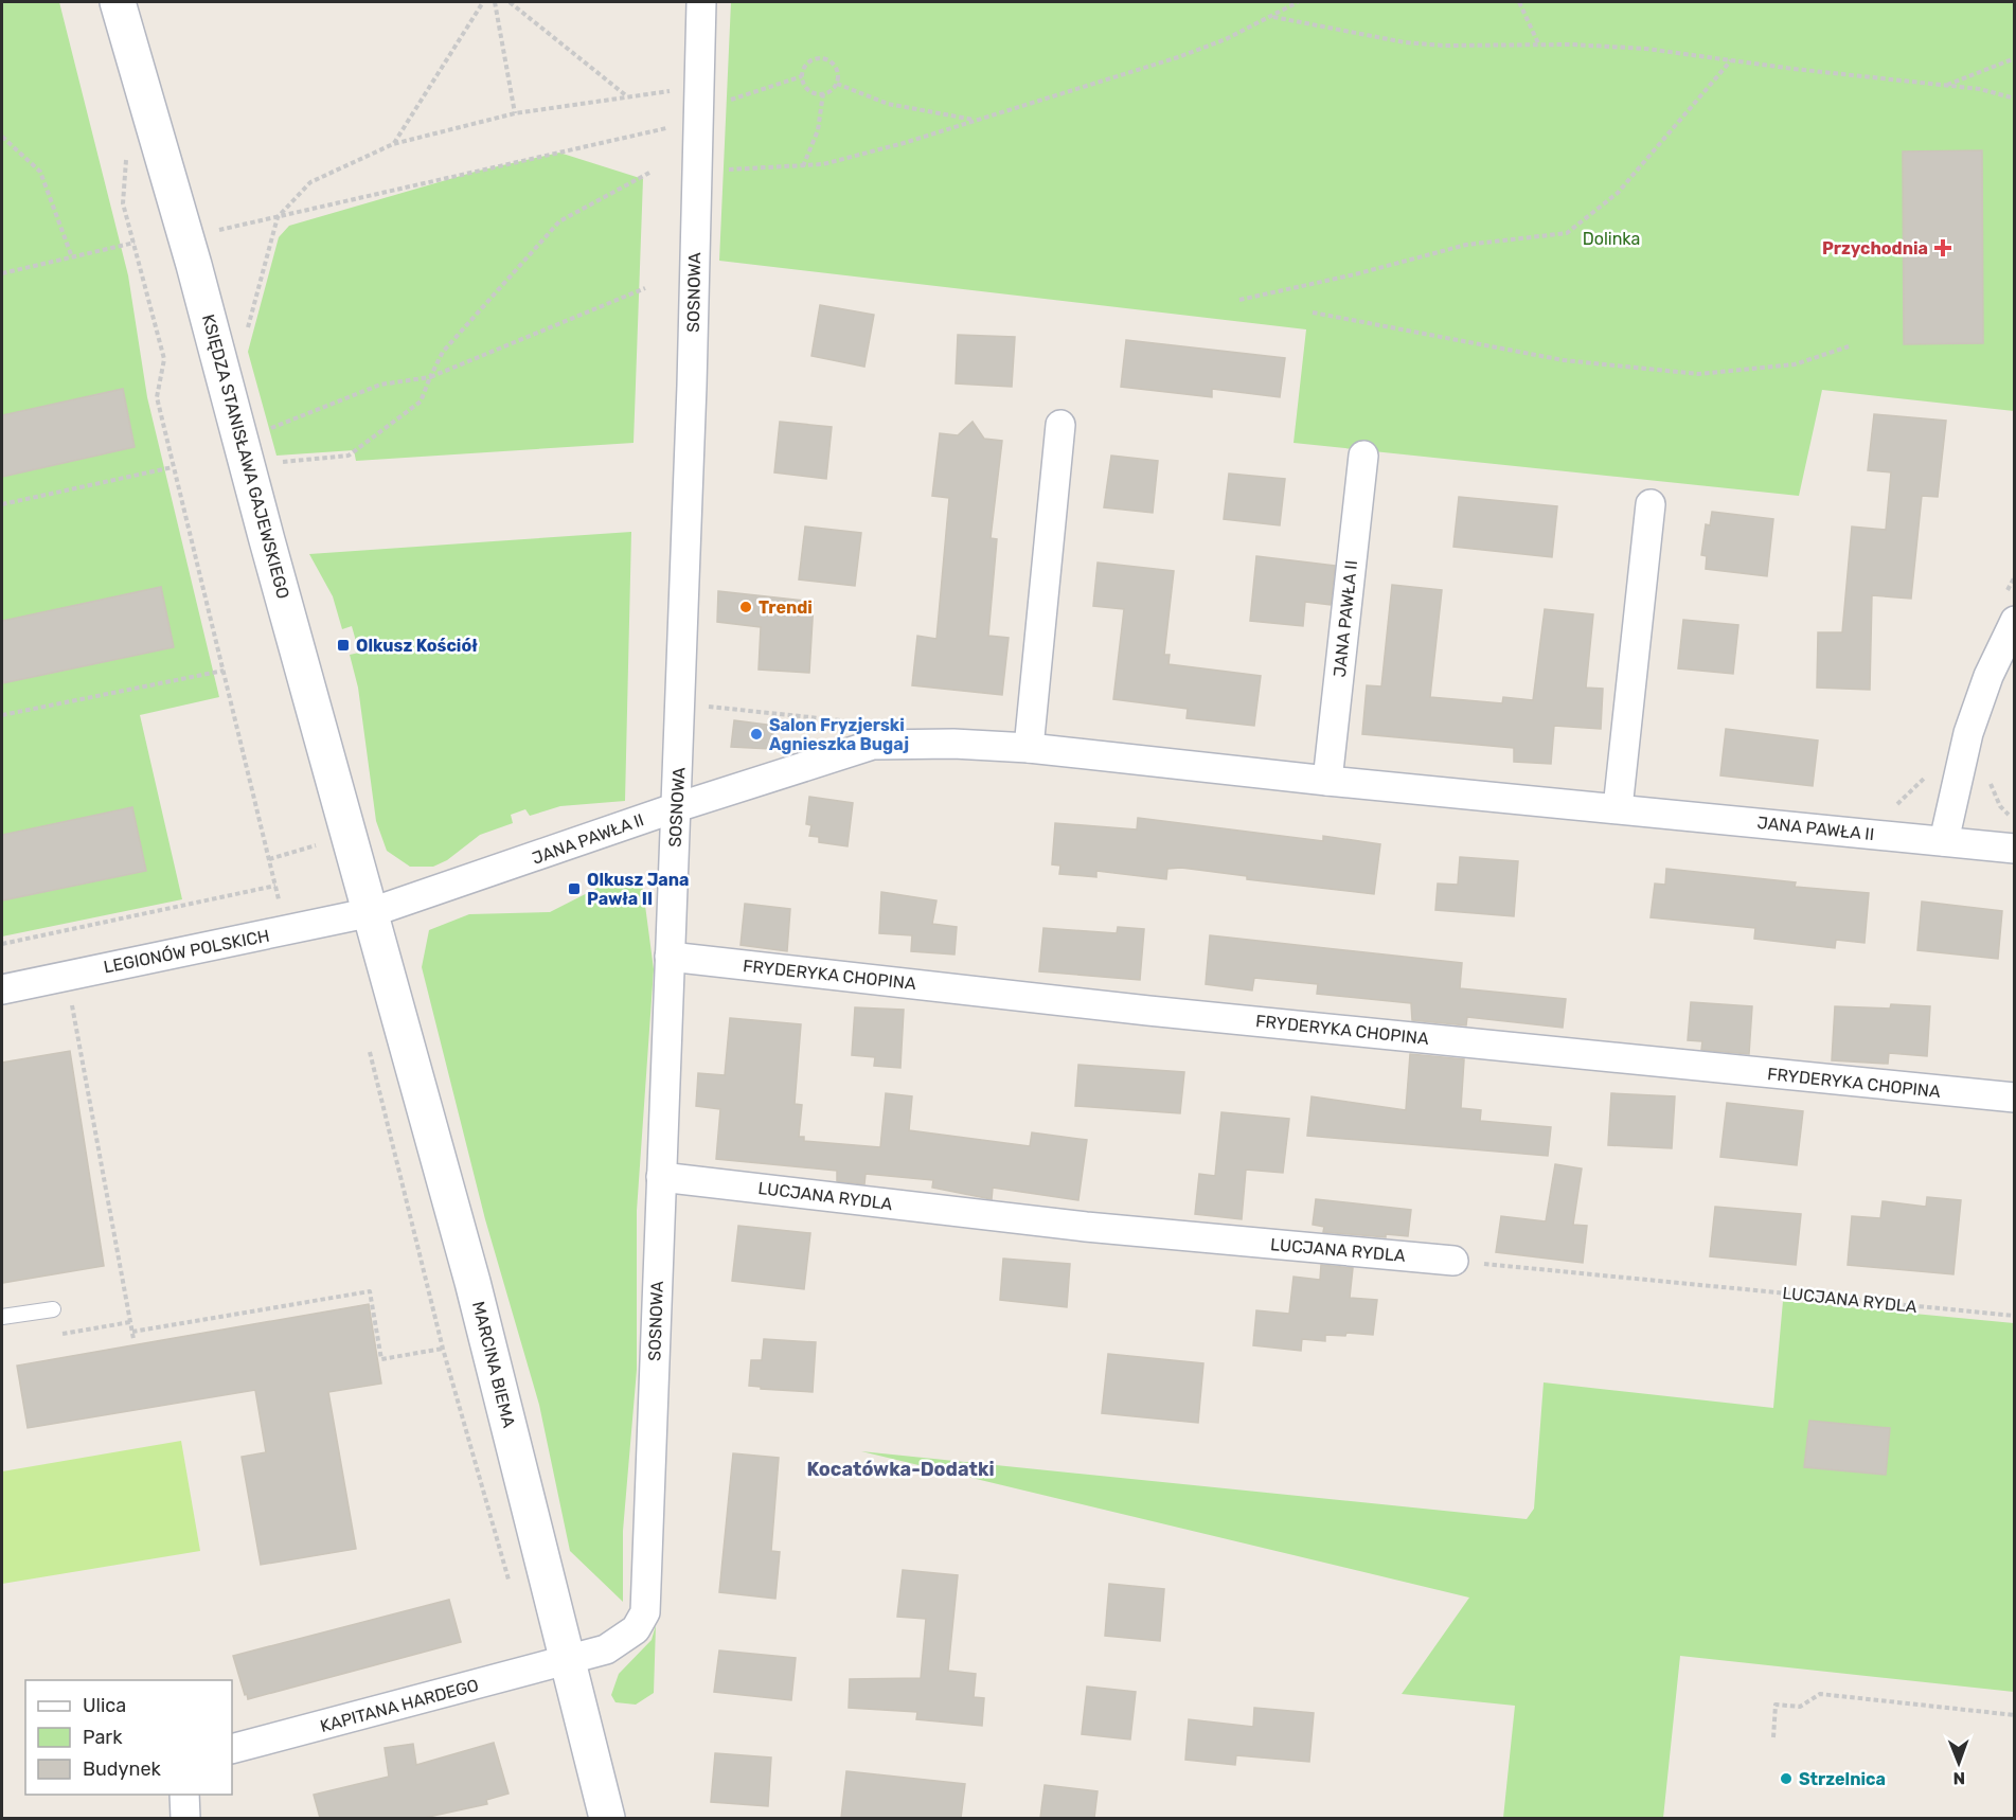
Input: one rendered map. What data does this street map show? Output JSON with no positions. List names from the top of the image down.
{
  "streets": {
    "street": [
      "SOSNOWA",
      "KSIĘDZA STANISŁAWA GAJEWSKIEGO",
      "JANA PAWŁA II",
      "LEGIONÓW POLSKICH",
      "FRYDERYKA CHOPINA",
      "LUCJANA RYDLA",
      "MARCINA BIEMA",
      "KAPITANA HARDEGO"
    ]
  },
  "crossings": [
    ["SOSNOWA", "JANA PAWŁA II"],
    ["SOSNOWA", "FRYDERYKA CHOPINA"],
    ["SOSNOWA", "LUCJANA RYDLA"],
    ["SOSNOWA", "KAPITANA HARDEGO"],
    ["KSIĘDZA STANISŁAWA GAJEWSKIEGO", "JANA PAWŁA II"],
    ["KSIĘDZA STANISŁAWA GAJEWSKIEGO", "LEGIONÓW POLSKICH"],
    ["KSIĘDZA STANISŁAWA GAJEWSKIEGO", "MARCINA BIEMA"],
    ["JANA PAWŁA II", "LEGIONÓW POLSKICH"],
    ["JANA PAWŁA II", "MARCINA BIEMA"],
    ["LEGIONÓW POLSKICH", "MARCINA BIEMA"],
    ["MARCINA BIEMA", "KAPITANA HARDEGO"]
  ],
  "districts": ["Kocatówka-Dodatki"],
  "parks": ["Dolinka"],
  "places": {
    "health": ["Przychodnia"],
    "other": ["Trendi", "Salon Fryzjerski Agnieszka Bugaj", "Strzelnica"],
    "transit": ["Olkusz Kościół", "Olkusz Jana Pawła II"]
  },
  "legend": ["Ulica", "Park", "Budynek"],
  "north": "bottom"
}
